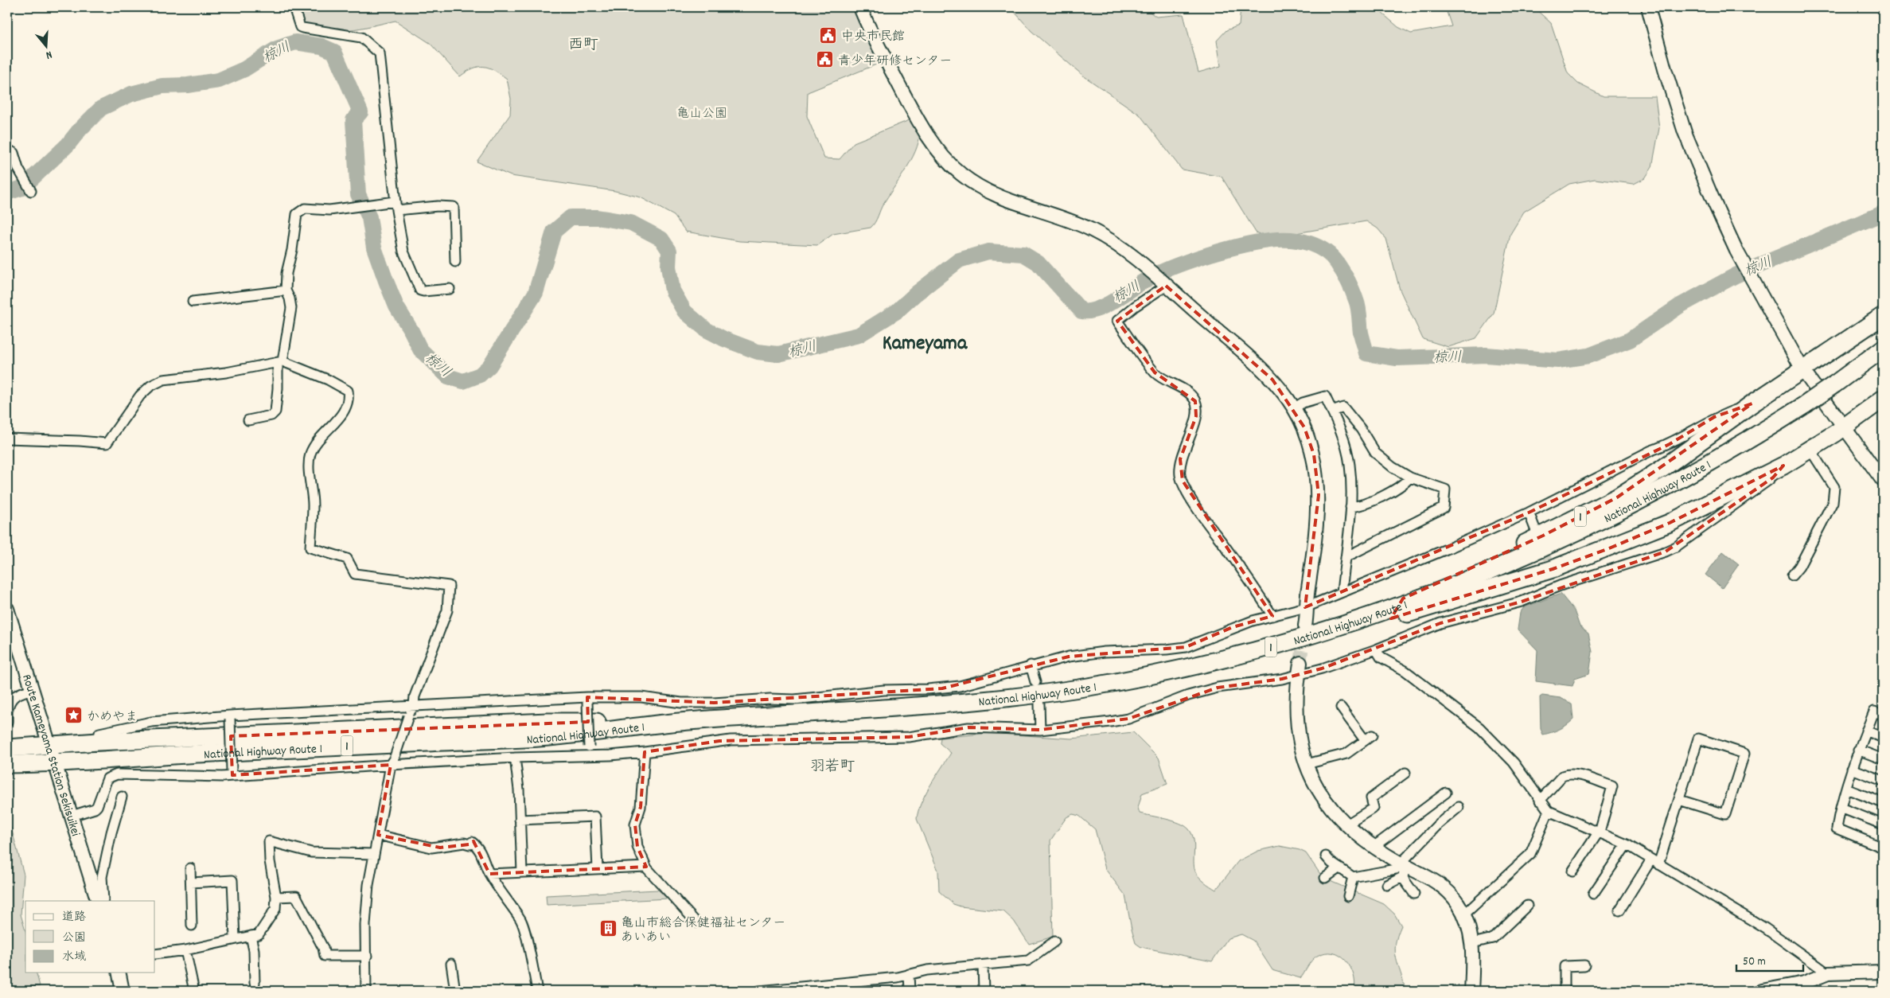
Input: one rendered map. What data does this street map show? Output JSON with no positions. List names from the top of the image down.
{
  "streets": {
    "highway": ["National Highway Route 1", "1"],
    "street": ["Route Kameyama Station Sekisuikei"]
  },
  "crossings": [
    ["National Highway Route 1", "1"],
    ["National Highway Route 1", "Route Kameyama Station Sekisuikei"]
  ],
  "districts": ["西町", "Kameyama", "羽若町"],
  "water": ["椋川"],
  "parks": ["亀山公園"],
  "places": {
    "public building": ["中央市民館", "青少年研修センター"],
    "place": ["かめやま"],
    "building": ["亀山市総合保健福祉センター あいあい"]
  },
  "legend": ["道路", "公園", "水域"],
  "scale_bar": "50 m",
  "north": "bottom"
}
